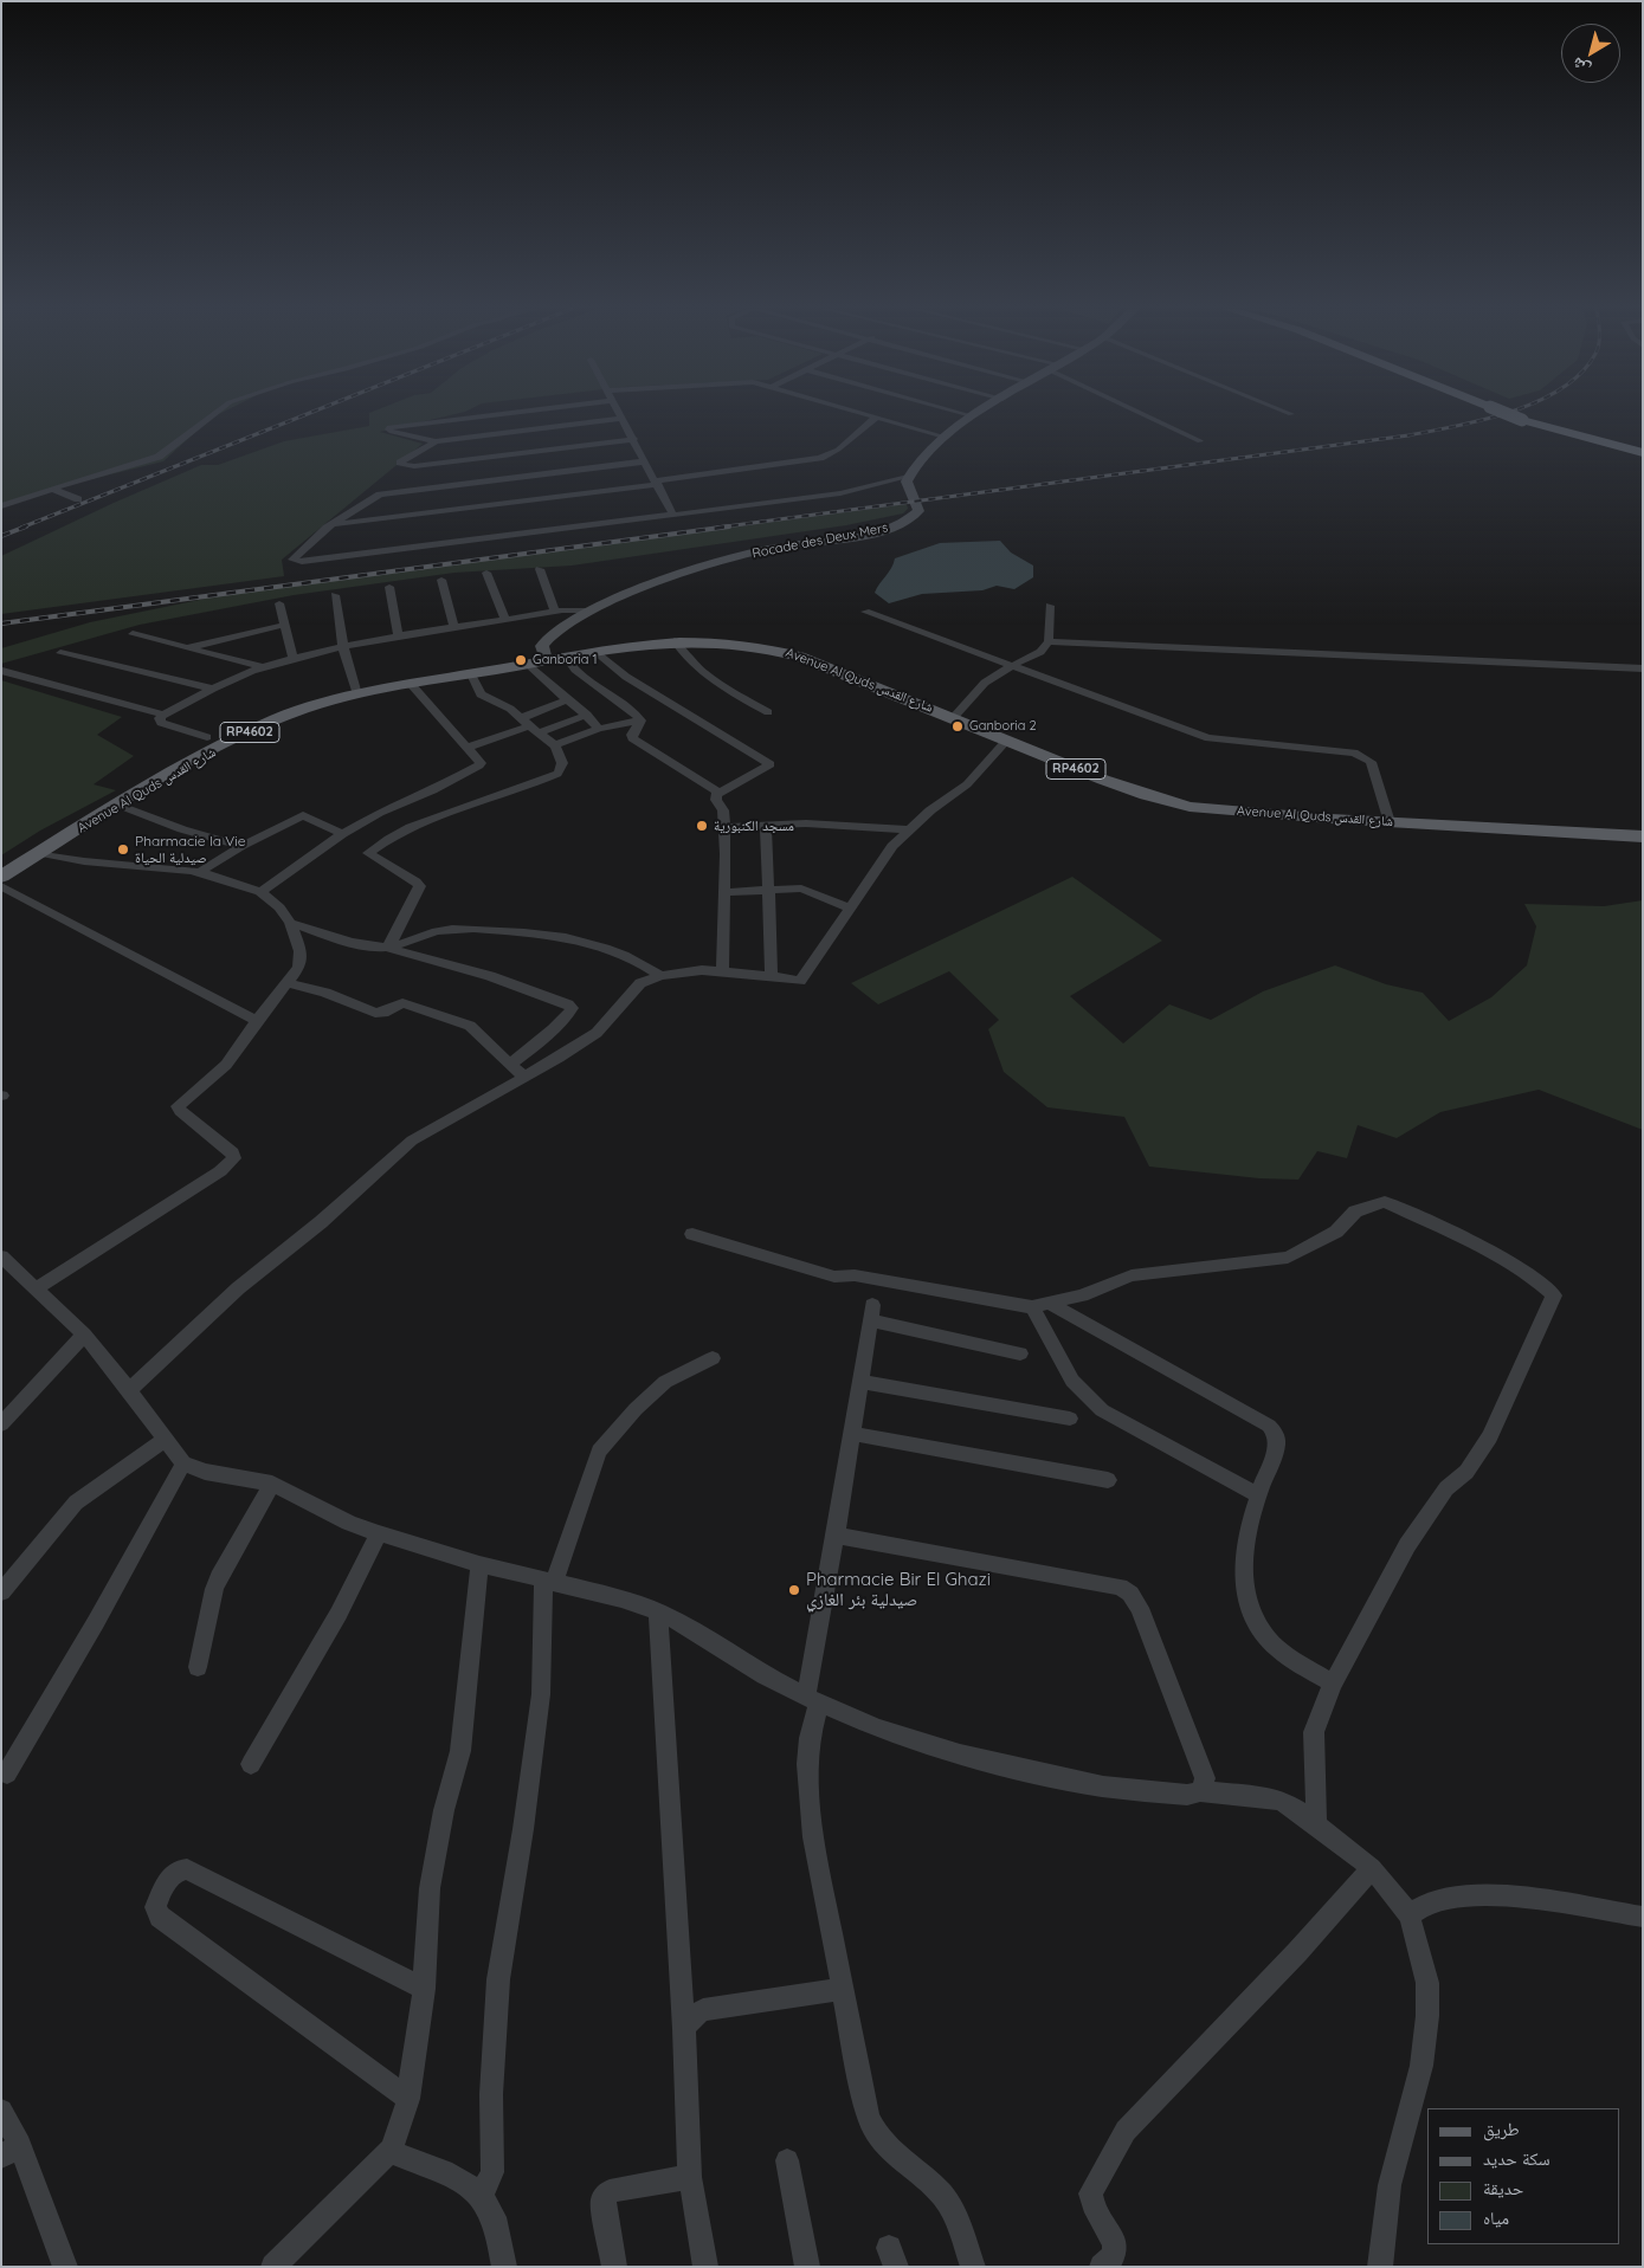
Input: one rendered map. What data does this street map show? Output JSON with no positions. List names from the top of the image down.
{
  "streets": {
    "main road": ["Rocade des Deux Mers", "Avenue Al Quds شارع القدس", "RP4602"]
  },
  "crossings": [
    ["Rocade des Deux Mers", "Avenue Al Quds شارع القدس"]
  ],
  "places": [
    "Ganboria 1",
    "Ganboria 2",
    "مسجد الكنبورية",
    "Pharmacie la Vie صيدلية الحياة",
    "Pharmacie Bir El Ghazi صيدلية بئر الغازي"
  ],
  "legend": [
    "طريق",
    "سكة حديد",
    "حديقة",
    "مياه"
  ],
  "north": "bottom left"
}
